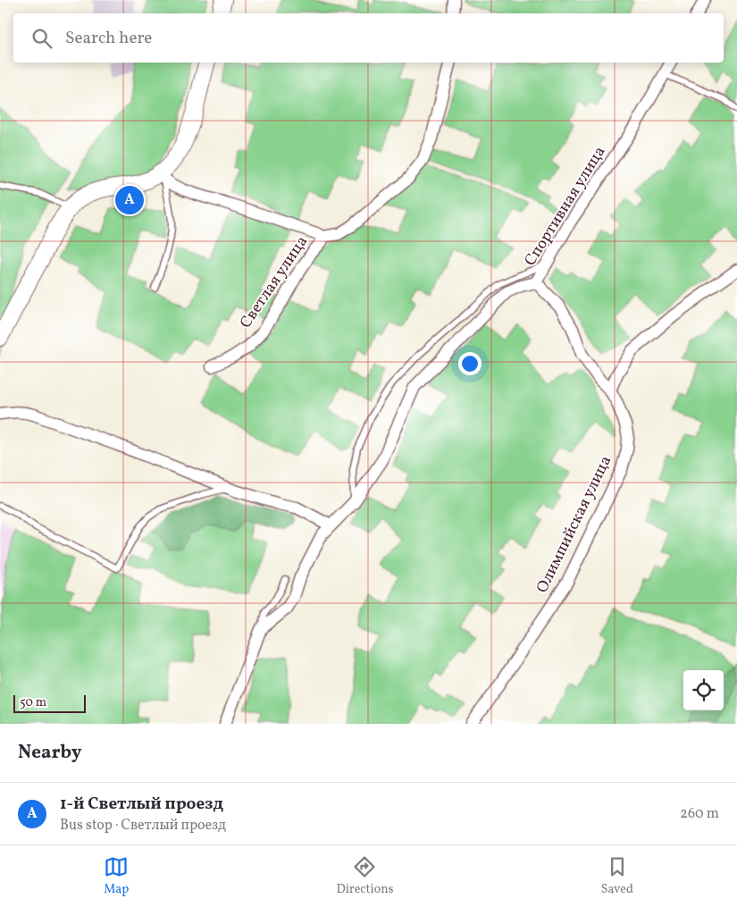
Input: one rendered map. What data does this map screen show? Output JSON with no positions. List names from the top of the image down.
{
  "streets": {
    "street": ["Спортивная улица", "Светлая улица", "Олимпийская улица"]
  },
  "crossings": [
    ["Спортивная улица", "Олимпийская улица"]
  ],
  "scale_bar": "50 m",
  "page": {
    "search": "Search here",
    "pins": "A",
    "scale": "50 m",
    "heading": "Nearby",
    "list": [
      {
        "mark": "A",
        "name": "1-й Светлый проезд",
        "note": "Bus stop · Светлый проезд",
        "value": "260 m"
      }
    ],
    "nav": ["Map", "Directions", "Saved"]
  }
}
